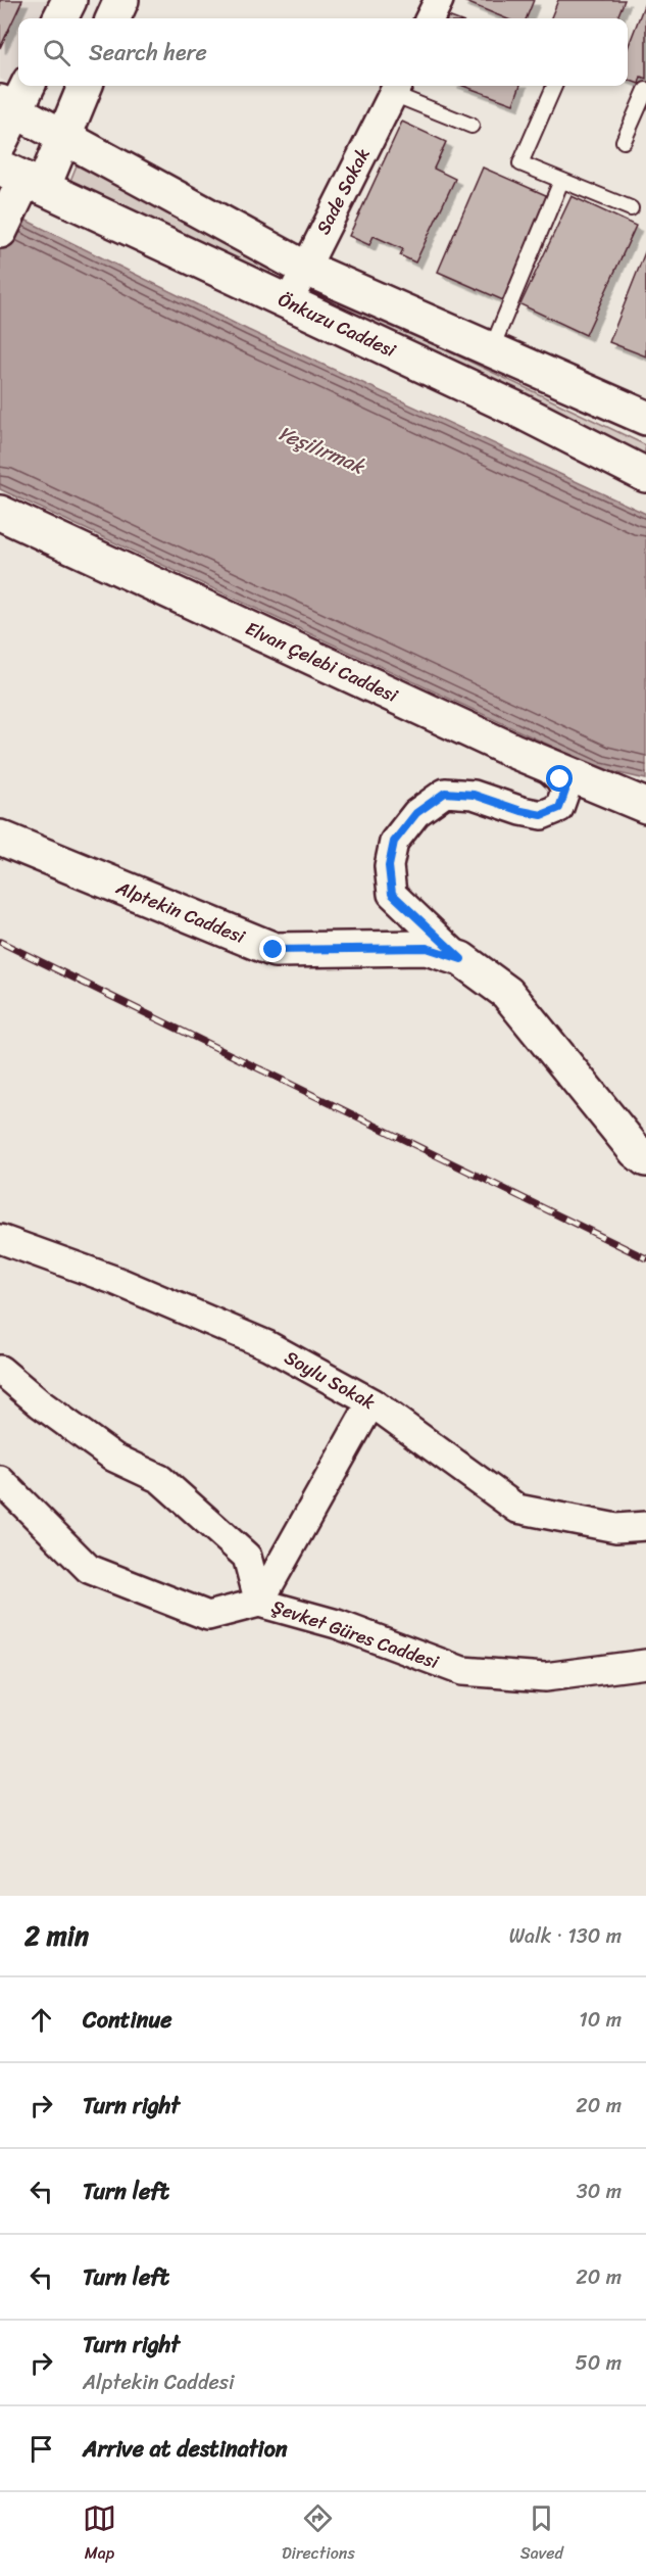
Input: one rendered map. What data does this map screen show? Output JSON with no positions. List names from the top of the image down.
{
  "streets": {
    "street": [
      "Sade Sokak",
      "Önkuzu Caddesi",
      "Elvan Çelebi Caddesi",
      "Alptekin Caddesi",
      "Soylu Sokak",
      "Şevket Güres Caddesi"
    ]
  },
  "crossings": [
    ["Sade Sokak", "Önkuzu Caddesi"]
  ],
  "water": ["Yeşilırmak"],
  "page": {
    "search": "Search here",
    "heading": ["2 min", "Walk · 130 m"],
    "list": [
      ["Continue", "10 m"],
      ["Turn right", "20 m"],
      ["Turn left", "30 m"],
      ["Turn left", "20 m"],
      ["Turn right", "Alptekin Caddesi", "50 m"],
      "Arrive at destination"
    ],
    "nav": ["Map", "Directions", "Saved"]
  }
}
